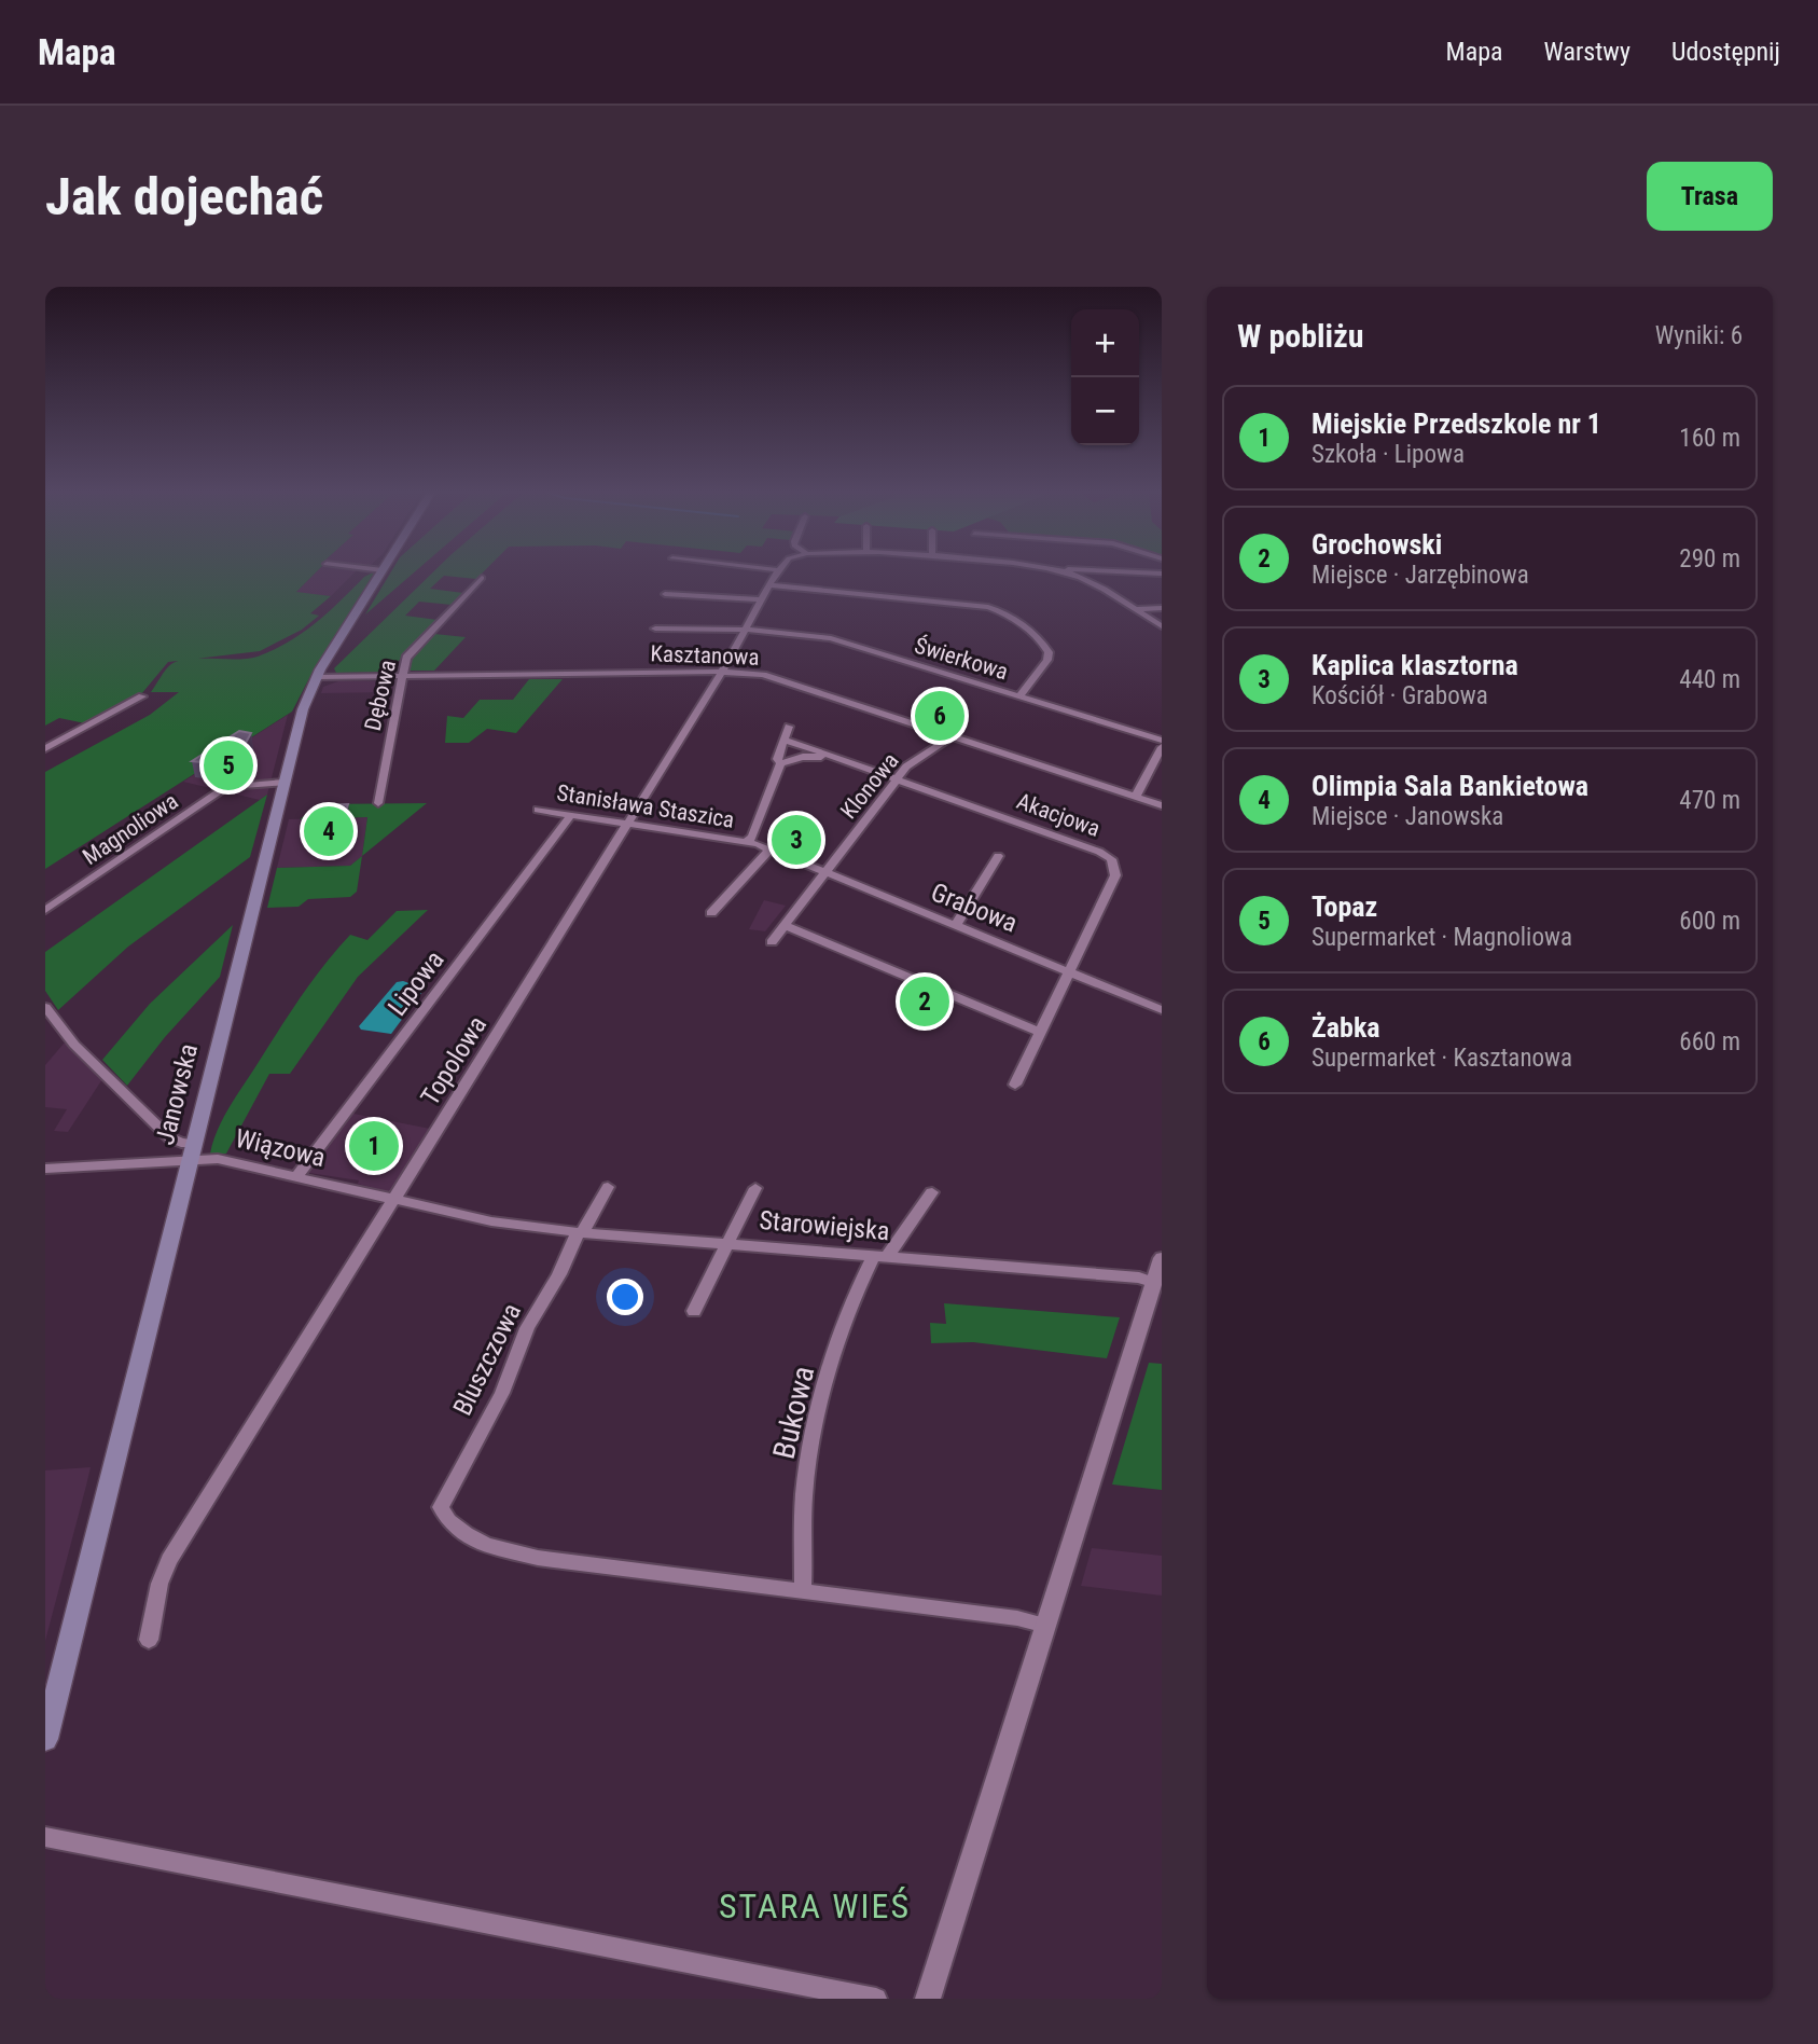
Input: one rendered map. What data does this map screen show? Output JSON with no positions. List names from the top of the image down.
{
  "streets": {
    "main road": ["Janowska"],
    "street": [
      "Kasztanowa",
      "Świerkowa",
      "Dębowa",
      "Klonowa",
      "Stanisława Staszica",
      "Akacjowa",
      "Magnoliowa",
      "Grabowa",
      "Lipowa",
      "Topolowa",
      "Wiązowa",
      "Starowiejska",
      "Bluszczowa",
      "Bukowa"
    ]
  },
  "crossings": [
    ["Kasztanowa", "Dębowa"],
    ["Kasztanowa", "Klonowa"],
    ["Kasztanowa", "Topolowa"],
    ["Kasztanowa", "Janowska"],
    ["Świerkowa", "Topolowa"],
    ["Klonowa", "Akacjowa"],
    ["Klonowa", "Grabowa"],
    ["Stanisława Staszica", "Grabowa"],
    ["Stanisława Staszica", "Lipowa"],
    ["Stanisława Staszica", "Topolowa"],
    ["Akacjowa", "Grabowa"],
    ["Magnoliowa", "Janowska"],
    ["Lipowa", "Wiązowa"],
    ["Topolowa", "Wiązowa"],
    ["Janowska", "Wiązowa"],
    ["Wiązowa", "Starowiejska"],
    ["Starowiejska", "Bluszczowa"],
    ["Starowiejska", "Bukowa"],
    ["Bluszczowa", "Bukowa"]
  ],
  "districts": ["STARA WIEŚ"],
  "page": {
    "header": "Mapa",
    "nav": ["Mapa", "Warstwy", "Udostępnij"],
    "buttons": "Trasa",
    "title": "Jak dojechać",
    "heading": ["W pobliżu", "Wyniki: 6"],
    "map_buttons": ["+", "−"],
    "list": [
      {
        "mark": "1",
        "name": "Miejskie Przedszkole nr 1",
        "note": "Szkoła · Lipowa",
        "value": "160 m"
      },
      {
        "mark": "2",
        "name": "Grochowski",
        "note": "Miejsce · Jarzębinowa",
        "value": "290 m"
      },
      {
        "mark": "3",
        "name": "Kaplica klasztorna",
        "note": "Kościół · Grabowa",
        "value": "440 m"
      },
      {
        "mark": "4",
        "name": "Olimpia Sala Bankietowa",
        "note": "Miejsce · Janowska",
        "value": "470 m"
      },
      {
        "mark": "5",
        "name": "Topaz",
        "note": "Supermarket · Magnoliowa",
        "value": "600 m"
      },
      {
        "mark": "6",
        "name": "Żabka",
        "note": "Supermarket · Kasztanowa",
        "value": "660 m"
      }
    ],
    "pins": [
      "6",
      "5",
      "4",
      "3",
      "2",
      "1"
    ]
  }
}
